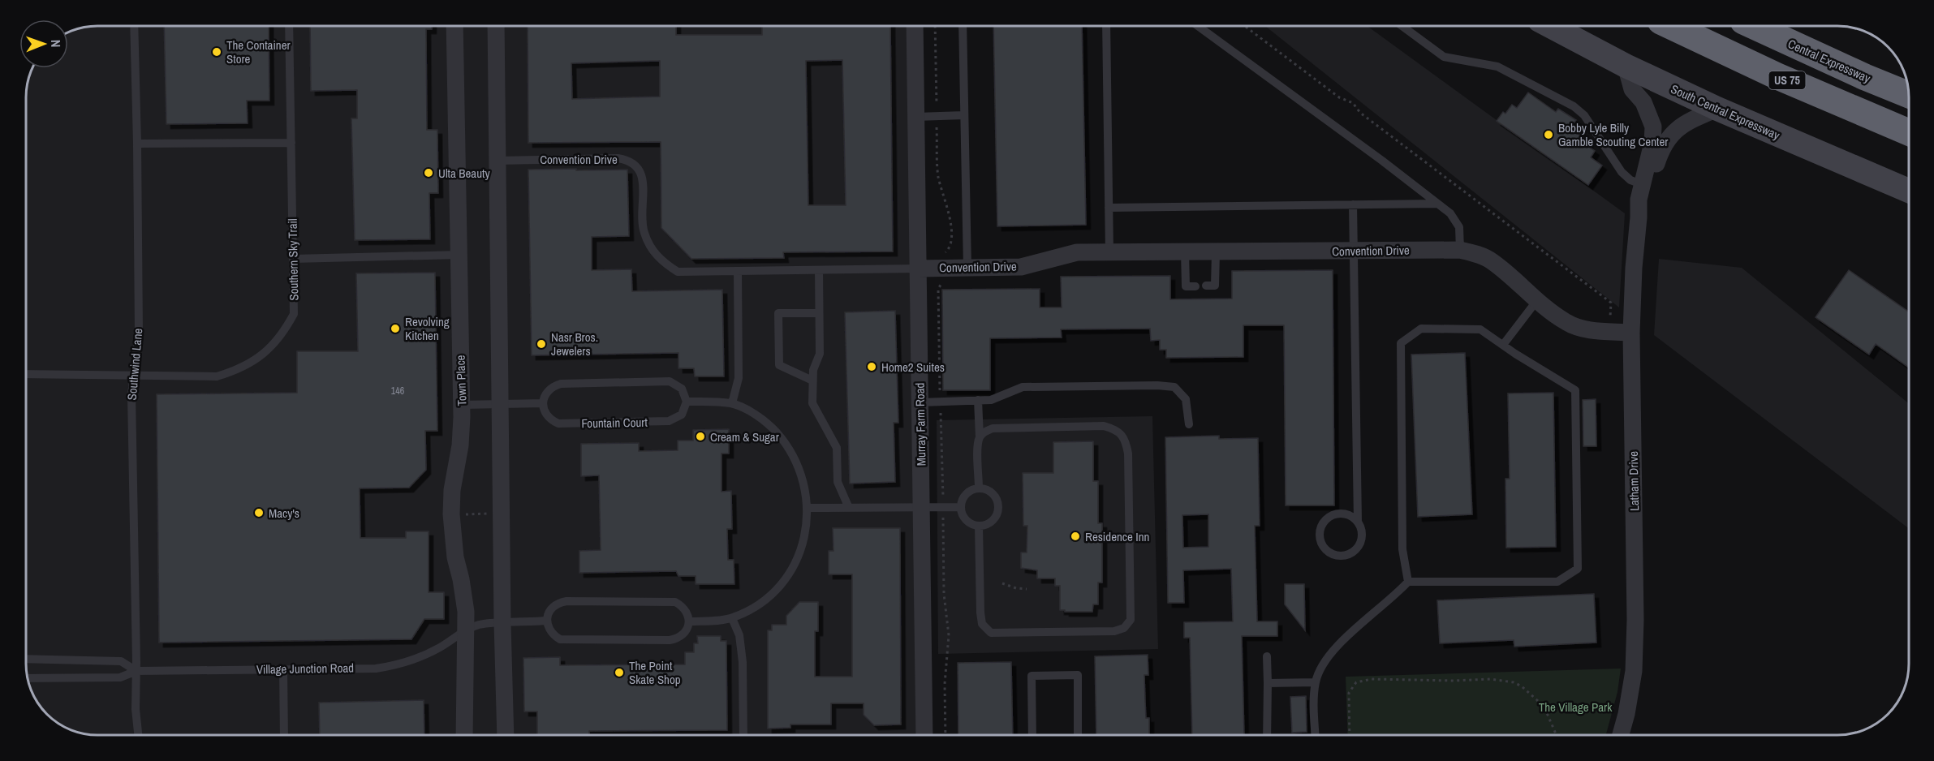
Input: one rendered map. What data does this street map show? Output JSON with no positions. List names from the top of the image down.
{
  "streets": {
    "highway": ["Central Expressway", "US 75"],
    "main road": ["South Central Expressway"],
    "street": [
      "Convention Drive",
      "Town Place",
      "Murray Farm Road",
      "Latham Drive"
    ],
    "lane": [
      "Southern Sky Trail",
      "Southwind Lane",
      "Fountain Court",
      "Village Junction Road"
    ]
  },
  "crossings": [
    ["South Central Expressway", "Latham Drive"],
    ["Convention Drive", "Murray Farm Road"],
    ["Convention Drive", "Latham Drive"],
    ["Southern Sky Trail", "Southwind Lane"],
    ["Southwind Lane", "Village Junction Road"],
    ["Town Place", "Village Junction Road"]
  ],
  "parks": ["The Village Park"],
  "places": [
    "The Container Store",
    "Bobby Lyle Billy Gamble Scouting Center",
    "Ulta Beauty",
    "Revolving Kitchen",
    "Nasr Bros. Jewelers",
    "Home2 Suites",
    "Cream & Sugar",
    "Macy's",
    "Residence Inn",
    "The Point Skate Shop"
  ],
  "house_numbers": ["146"],
  "north": "right"
}
